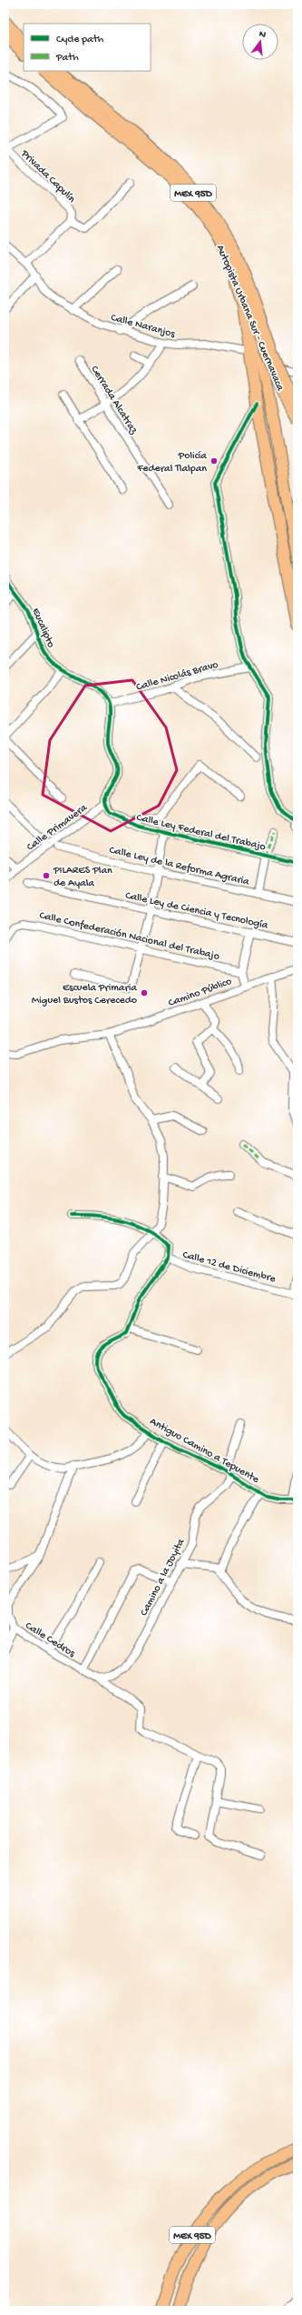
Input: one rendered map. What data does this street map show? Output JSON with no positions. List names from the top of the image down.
{
  "streets": {
    "highway": ["MEX 95D", "Autopista Urbana Sur - Cuernavaca"],
    "street": [
      "Privada Capulín",
      "Calle Naranjos",
      "Cerrada Alcatraz",
      "Eucalipto",
      "Calle Nicolás Bravo",
      "Calle Primavera",
      "Calle Ley Federal del Trabajo",
      "Calle Ley de la Reforma Agraria",
      "Calle Ley de Ciencia y Tecnología",
      "Calle Confederación Nacional del Trabajo",
      "Camino Público",
      "Calle 12 de Diciembre",
      "Antiguo Camino a Tepuente",
      "Camino a la Joyita",
      "Calle Cedros"
    ]
  },
  "crossings": [
    ["Eucalipto", "Calle Nicolás Bravo"],
    ["Calle Primavera", "Calle Ley Federal del Trabajo"],
    ["Antiguo Camino a Tepuente", "Camino a la Joyita"],
    ["Camino a la Joyita", "Calle Cedros"]
  ],
  "places": ["Policía Federal Tlalpan", "PILARES Plan de Ayala", "Escuela Primaria Miguel Bustos Cerecedo"],
  "legend": ["Cycle path", "Path"],
  "north": "top"
}
